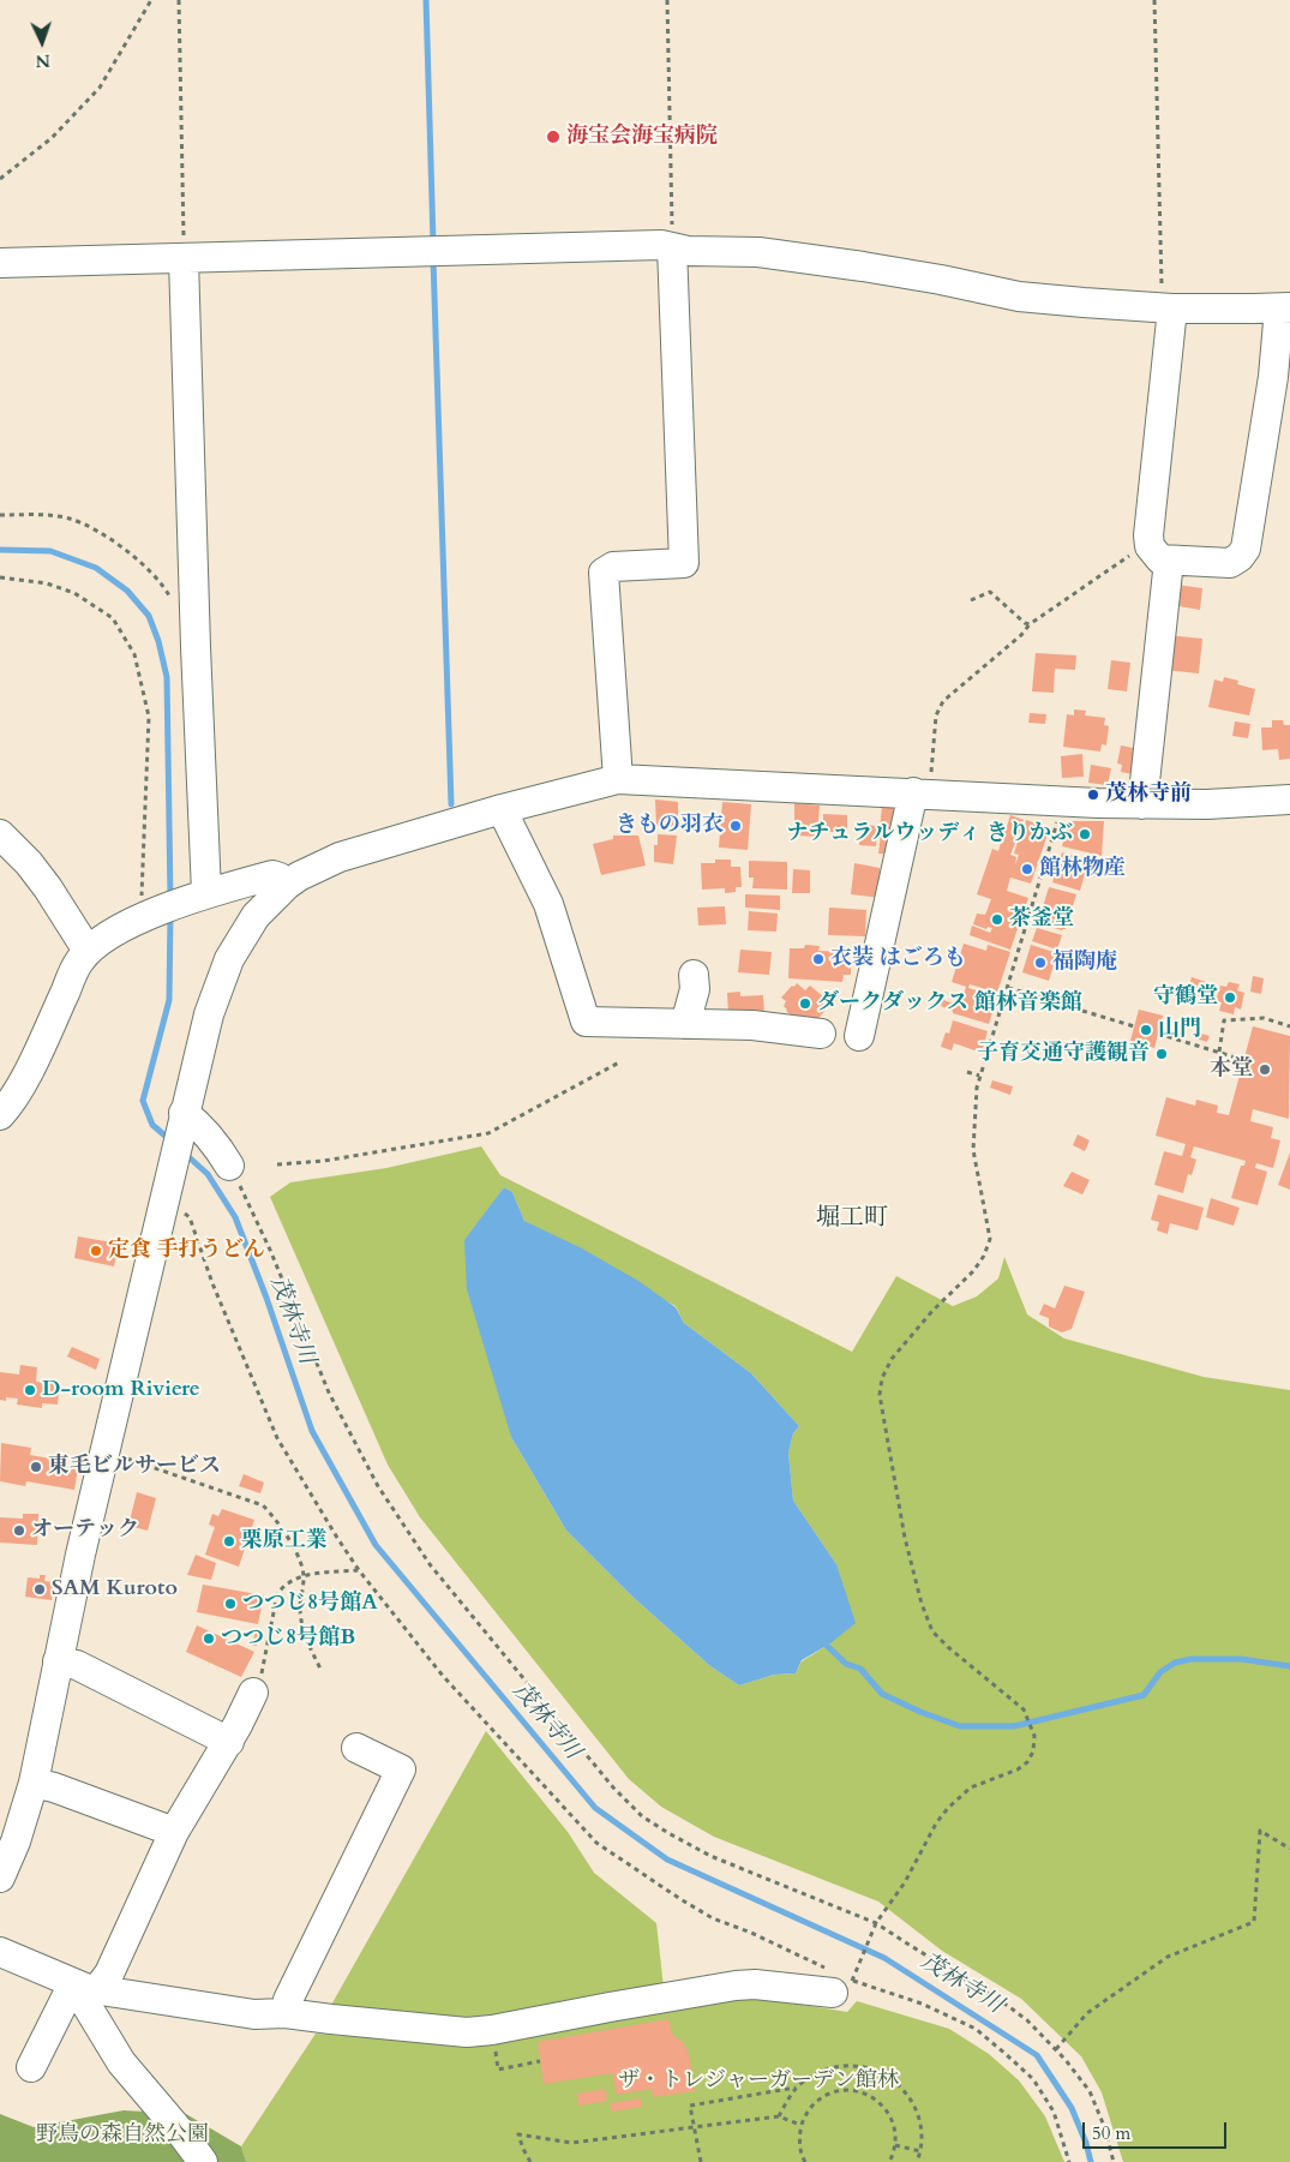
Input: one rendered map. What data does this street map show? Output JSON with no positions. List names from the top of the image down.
{
  "districts": ["堀工町"],
  "water": ["茂林寺川"],
  "parks": ["ザ・トレジャーガーデン館林", "野鳥の森自然公園"],
  "places": [
    "海宝会海宝病院",
    "茂林寺前",
    "きもの羽衣",
    "ナチュラルウッディ きりかぶ",
    "館林物産",
    "茶釜堂",
    "衣装 はごろも",
    "福陶庵",
    "守鶴堂",
    "ダークダックス 館林音楽館",
    "山門",
    "子育交通守護観音",
    "本堂",
    "定食 手打うどん",
    "D-room Riviere",
    "東毛ビルサービス",
    "オーテック",
    "栗原工業",
    "SAM Kuroto",
    "つつじ8号館A",
    "つつじ8号館B"
  ],
  "scale_bar": "50 m",
  "north": "bottom"
}
